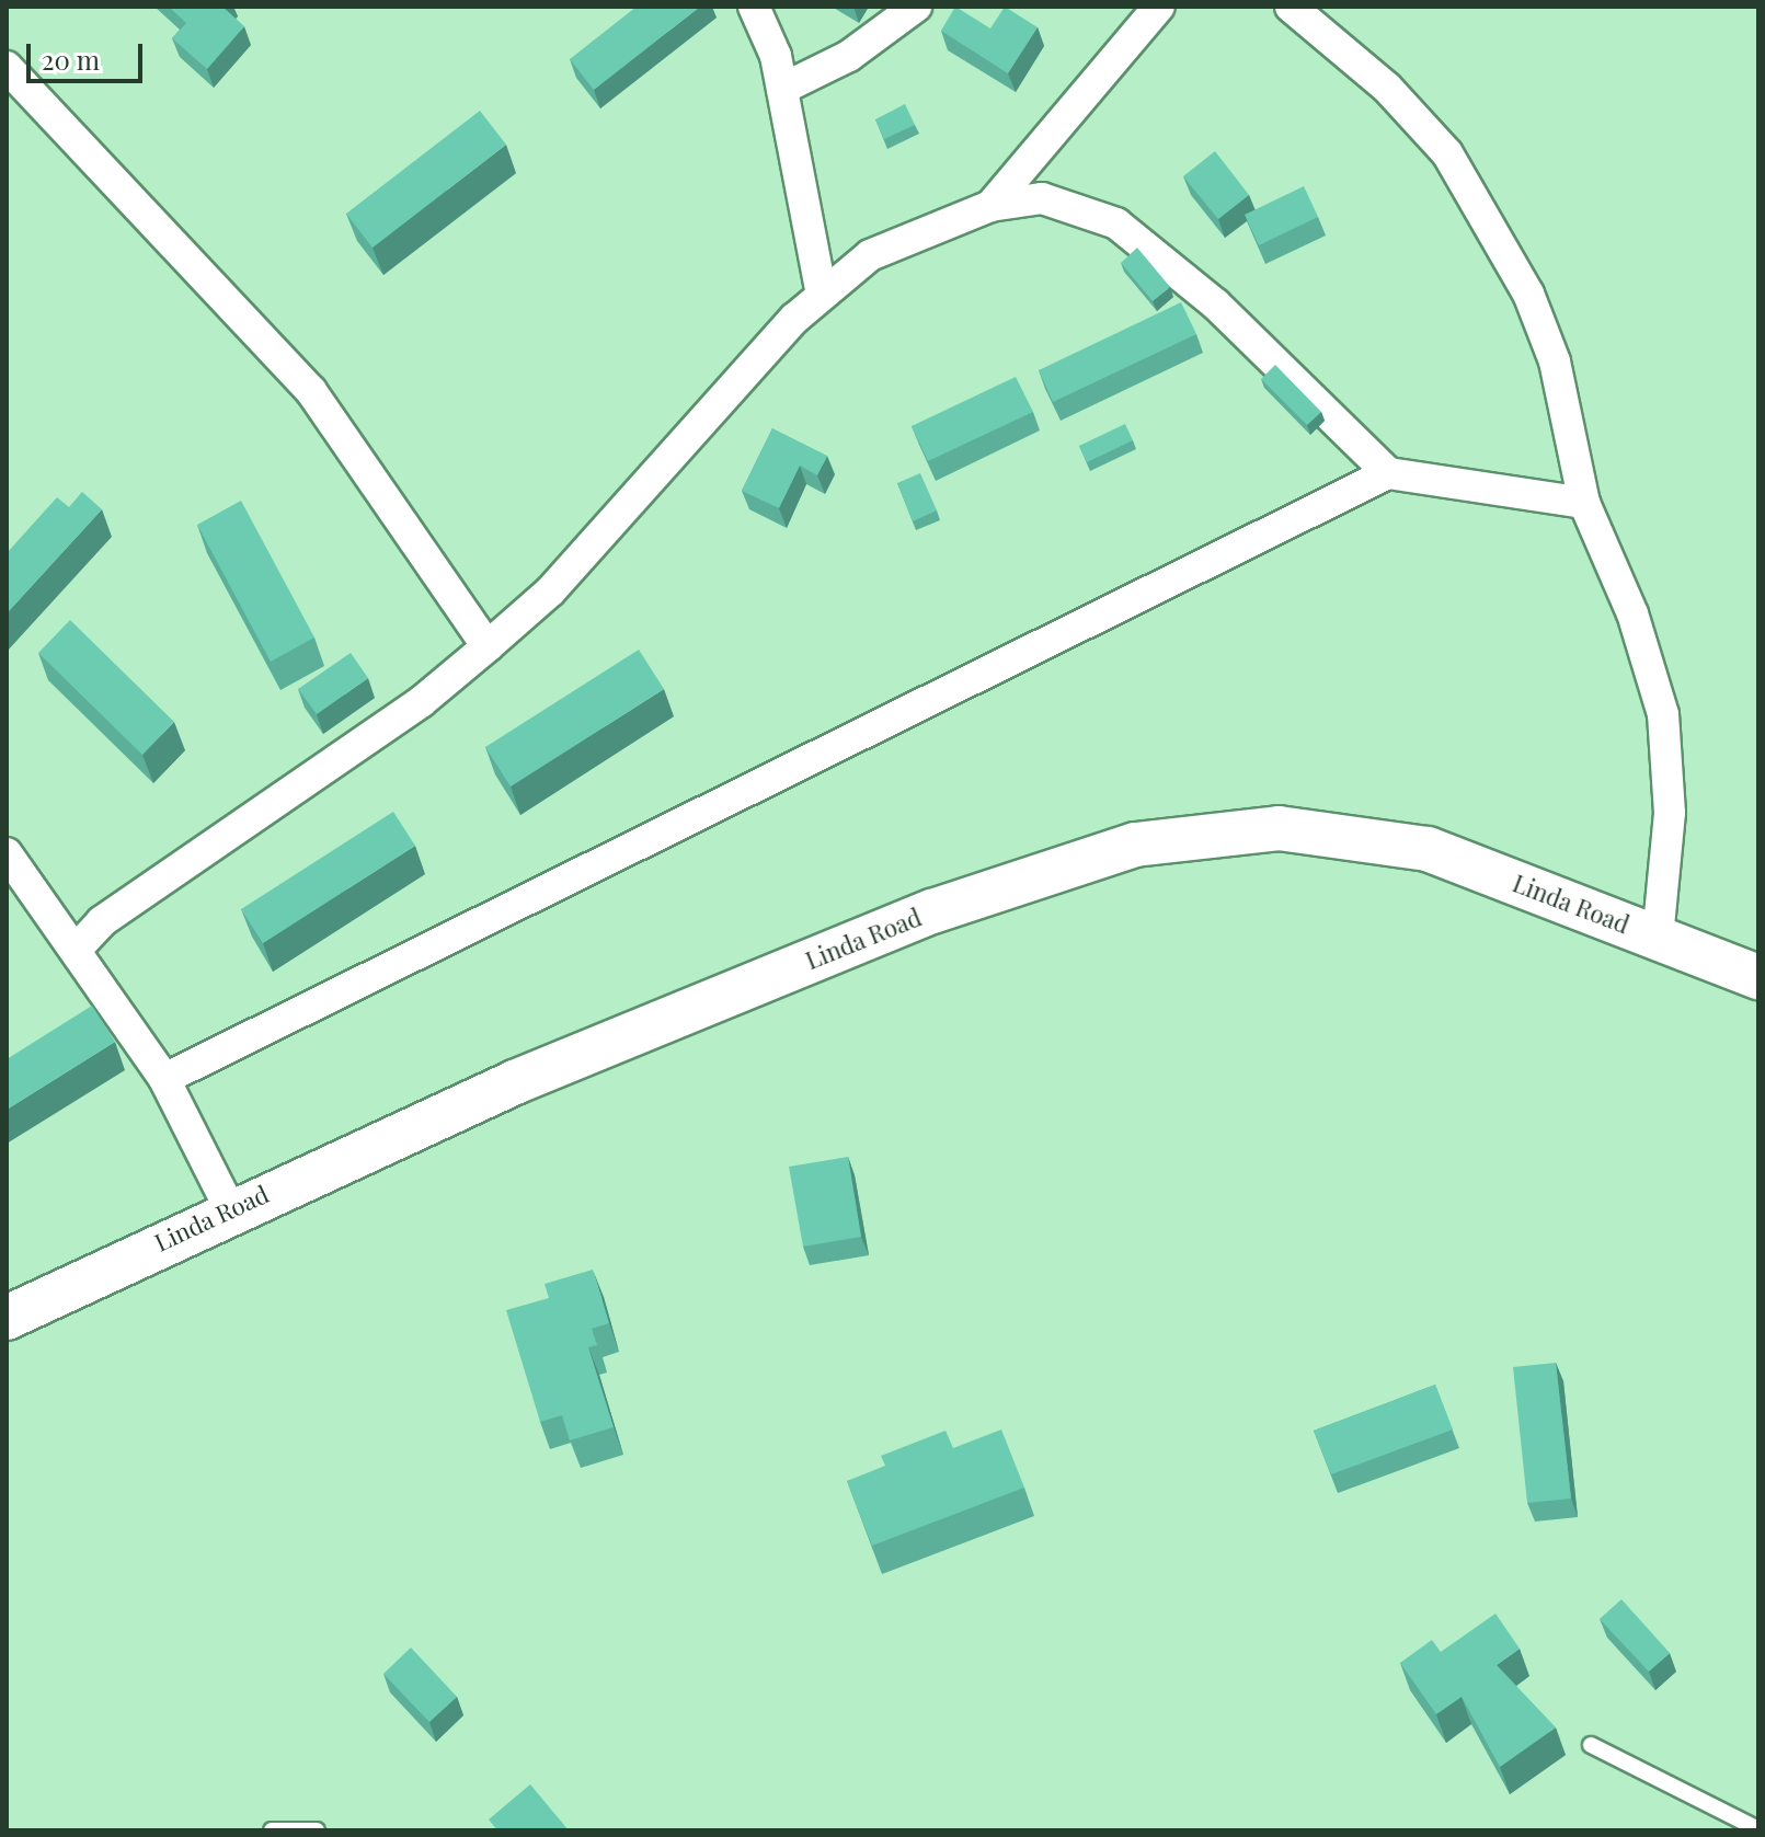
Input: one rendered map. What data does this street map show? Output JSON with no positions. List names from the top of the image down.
{
  "streets": {
    "street": ["Linda Road"]
  },
  "scale_bar": "20 m"
}
